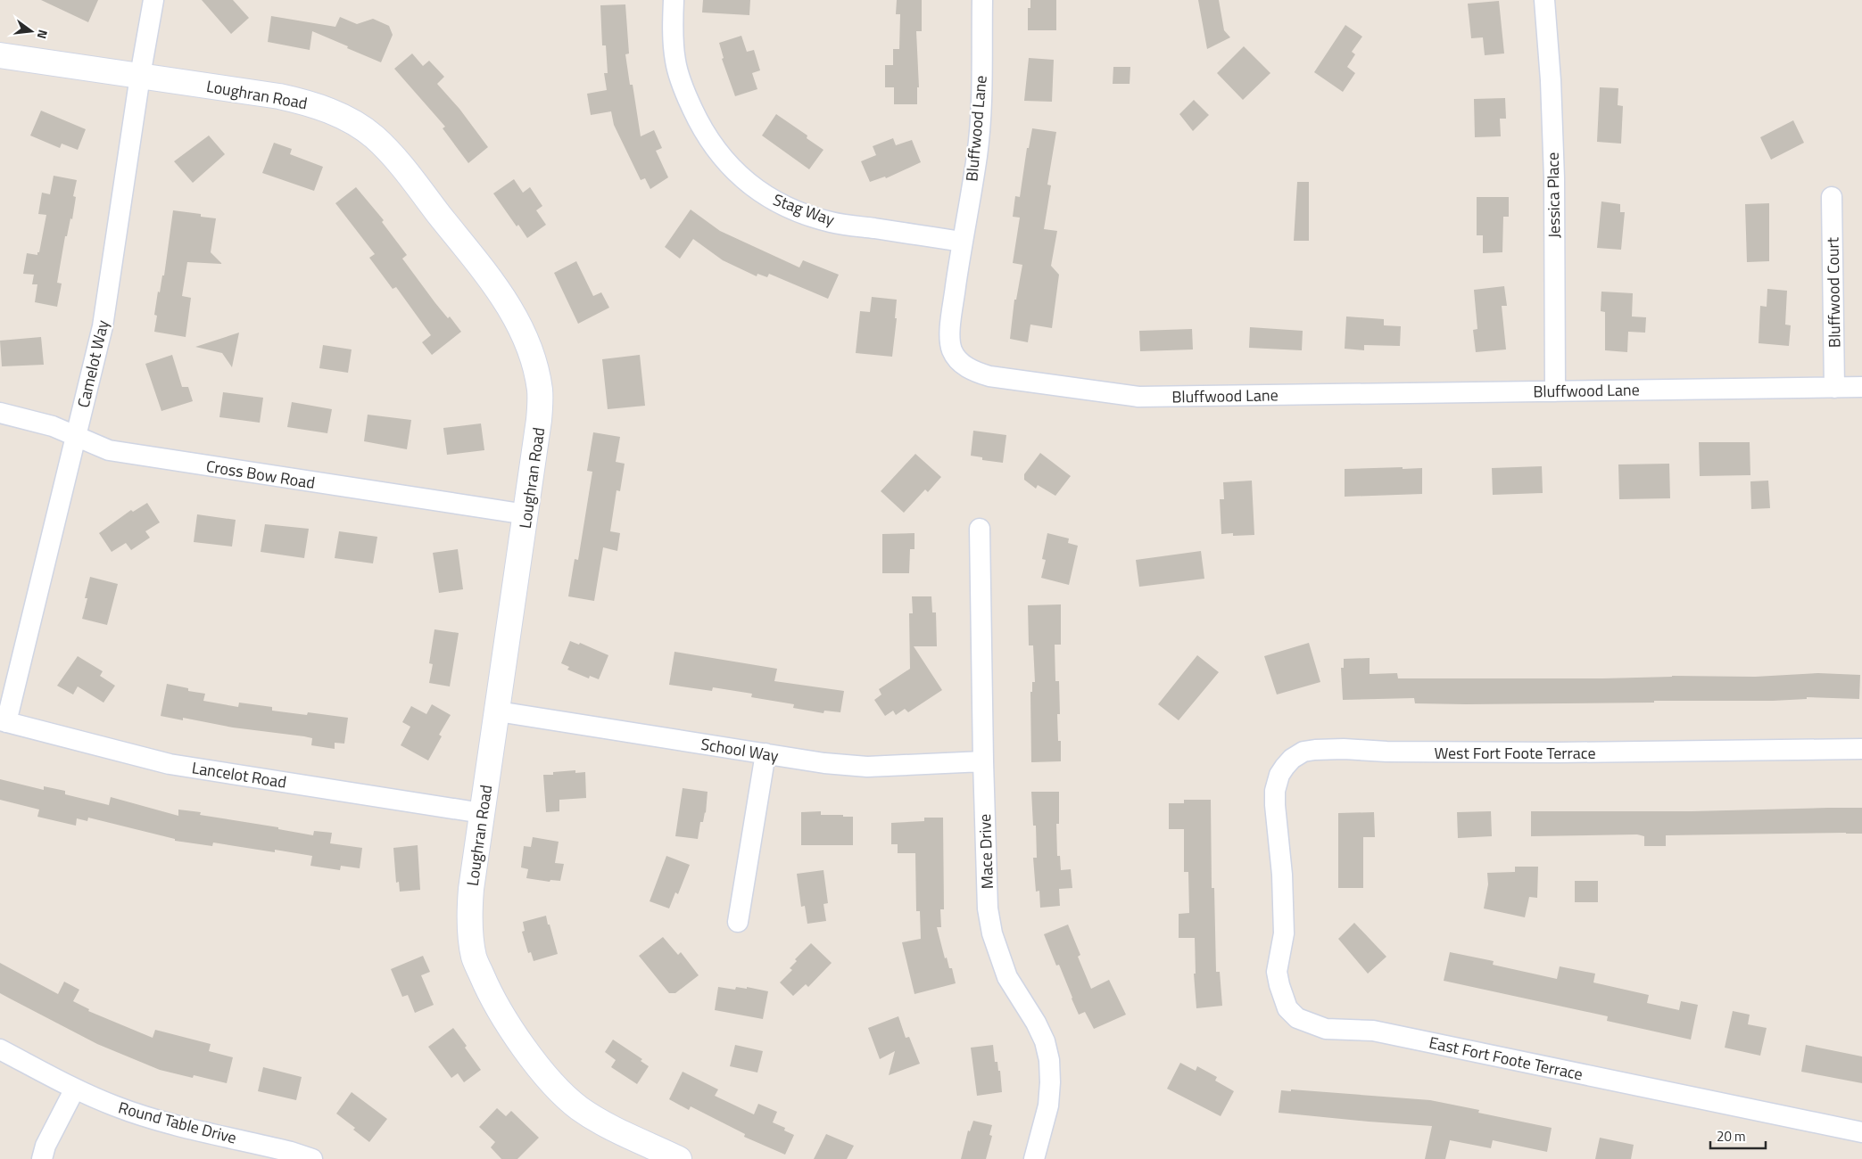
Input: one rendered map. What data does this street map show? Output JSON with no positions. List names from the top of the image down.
{
  "streets": {
    "street": [
      "Loughran Road",
      "Bluffwood Lane",
      "Jessica Place",
      "Stag Way",
      "Bluffwood Court",
      "Camelot Way",
      "Cross Bow Road",
      "School Way",
      "West Fort Foote Terrace",
      "Lancelot Road",
      "Mace Drive",
      "East Fort Foote Terrace",
      "Round Table Drive"
    ]
  },
  "crossings": [
    ["Loughran Road", "Camelot Way"],
    ["Loughran Road", "Cross Bow Road"],
    ["Loughran Road", "School Way"],
    ["Loughran Road", "Lancelot Road"],
    ["Bluffwood Lane", "Jessica Place"],
    ["Bluffwood Lane", "Stag Way"],
    ["Bluffwood Lane", "Bluffwood Court"],
    ["Camelot Way", "Cross Bow Road"],
    ["Camelot Way", "Lancelot Road"],
    ["School Way", "Mace Drive"],
    ["West Fort Foote Terrace", "East Fort Foote Terrace"]
  ],
  "scale_bar": "20 m",
  "north": "right"
}
